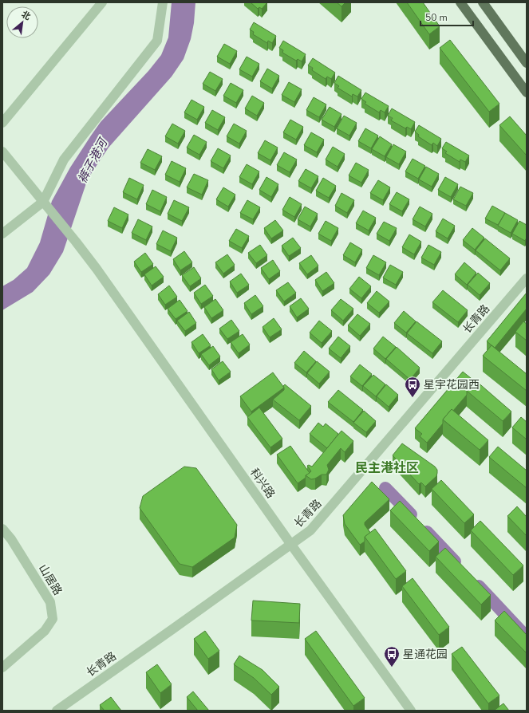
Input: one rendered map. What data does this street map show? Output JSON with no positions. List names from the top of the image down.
{
  "streets": {
    "street": ["长青路", "科兴路", "山居路"]
  },
  "crossings": [
    ["长青路", "科兴路"]
  ],
  "districts": ["民主港社区"],
  "water": ["裤子港河"],
  "places": {
    "bus stop": ["星宇花园西", "星通花园"]
  },
  "scale_bar": "50 m",
  "north": "top right"
}
